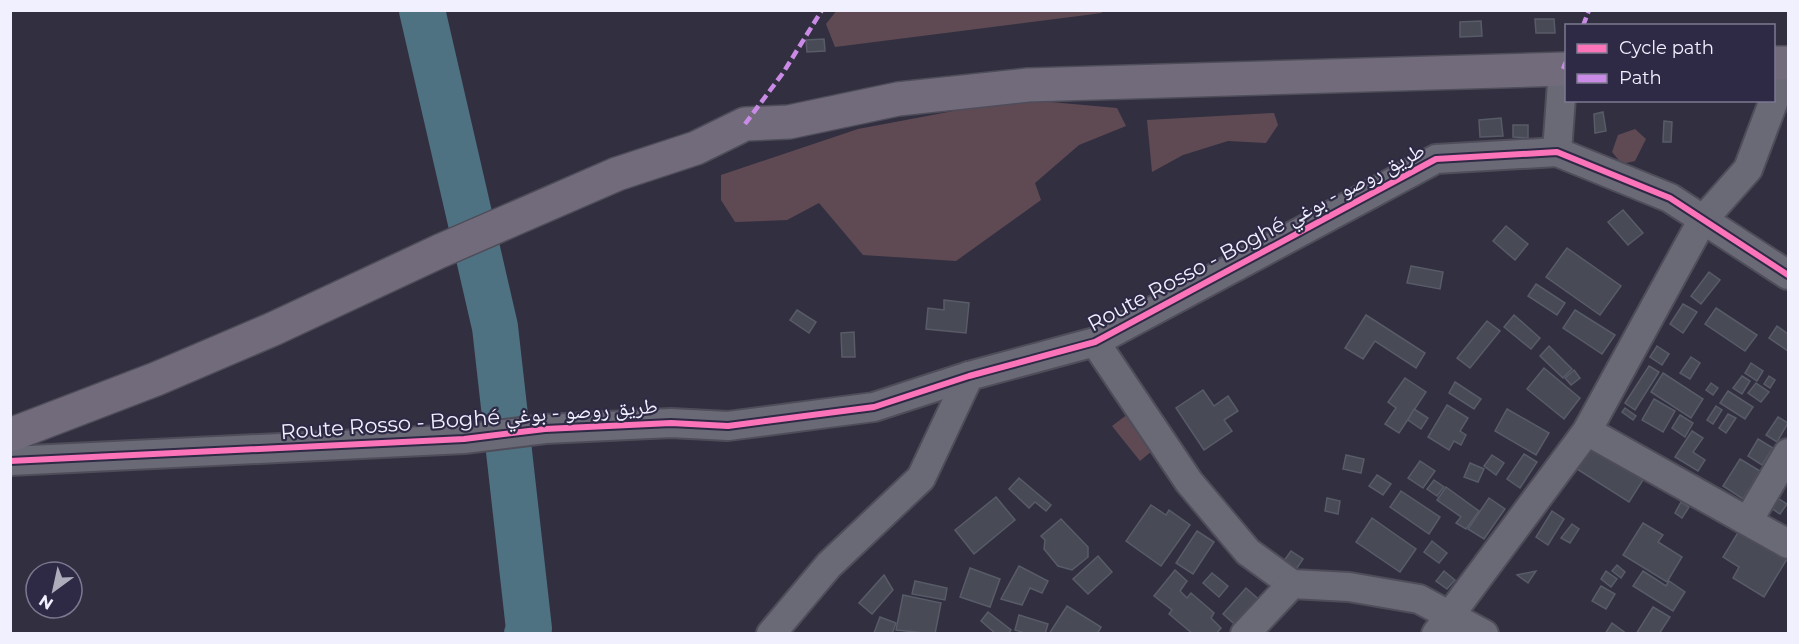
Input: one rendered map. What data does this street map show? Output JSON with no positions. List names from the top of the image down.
{
  "streets": {
    "street": ["Route Rosso - Boghé طريق روصو - بوغي"]
  },
  "legend": ["Cycle path", "Path"],
  "north": "bottom left"
}
